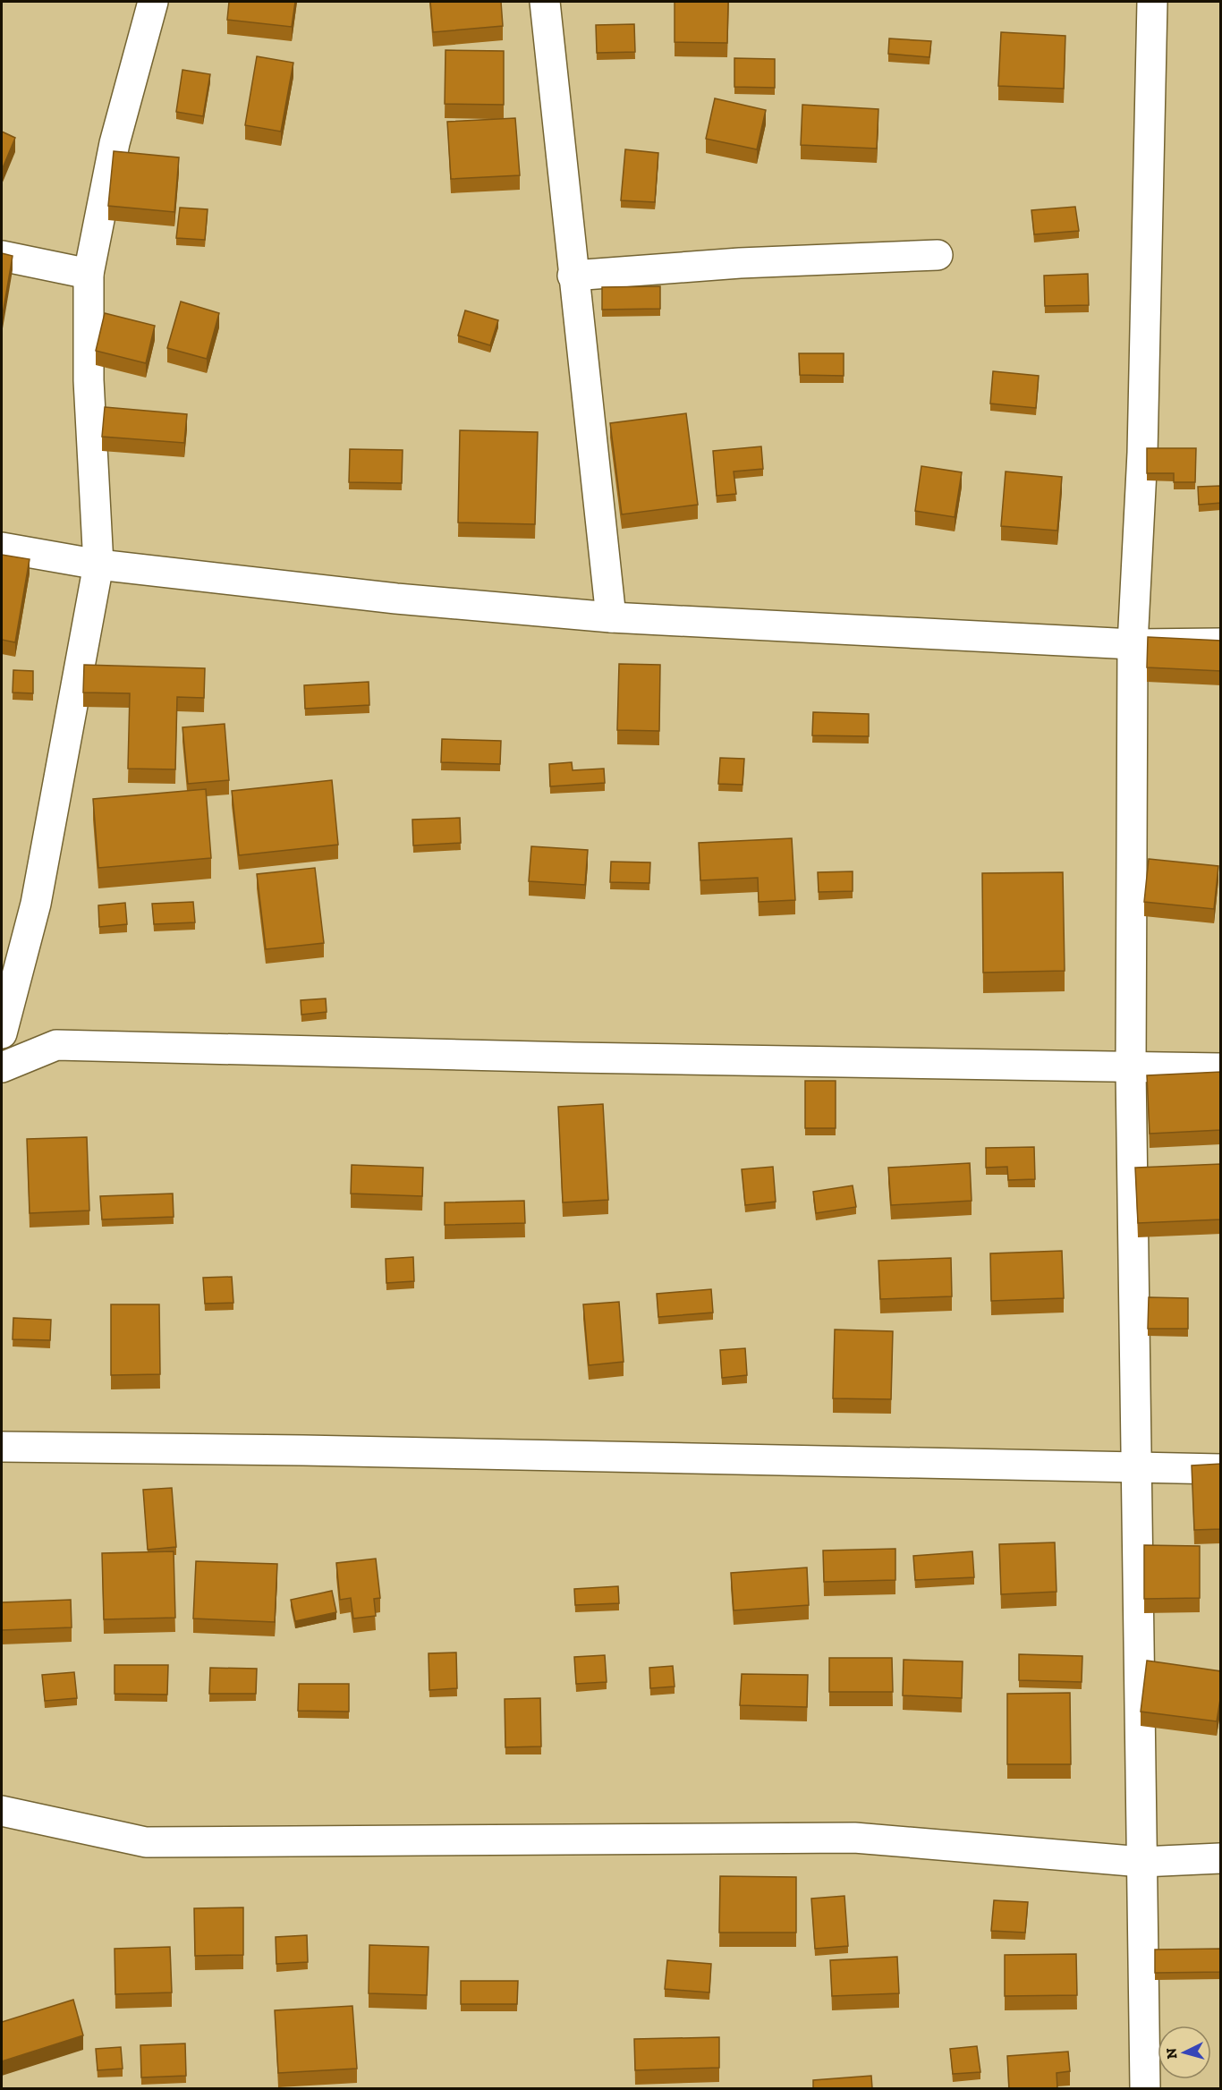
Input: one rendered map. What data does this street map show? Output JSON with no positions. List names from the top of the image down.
{
  "north": "left"
}
